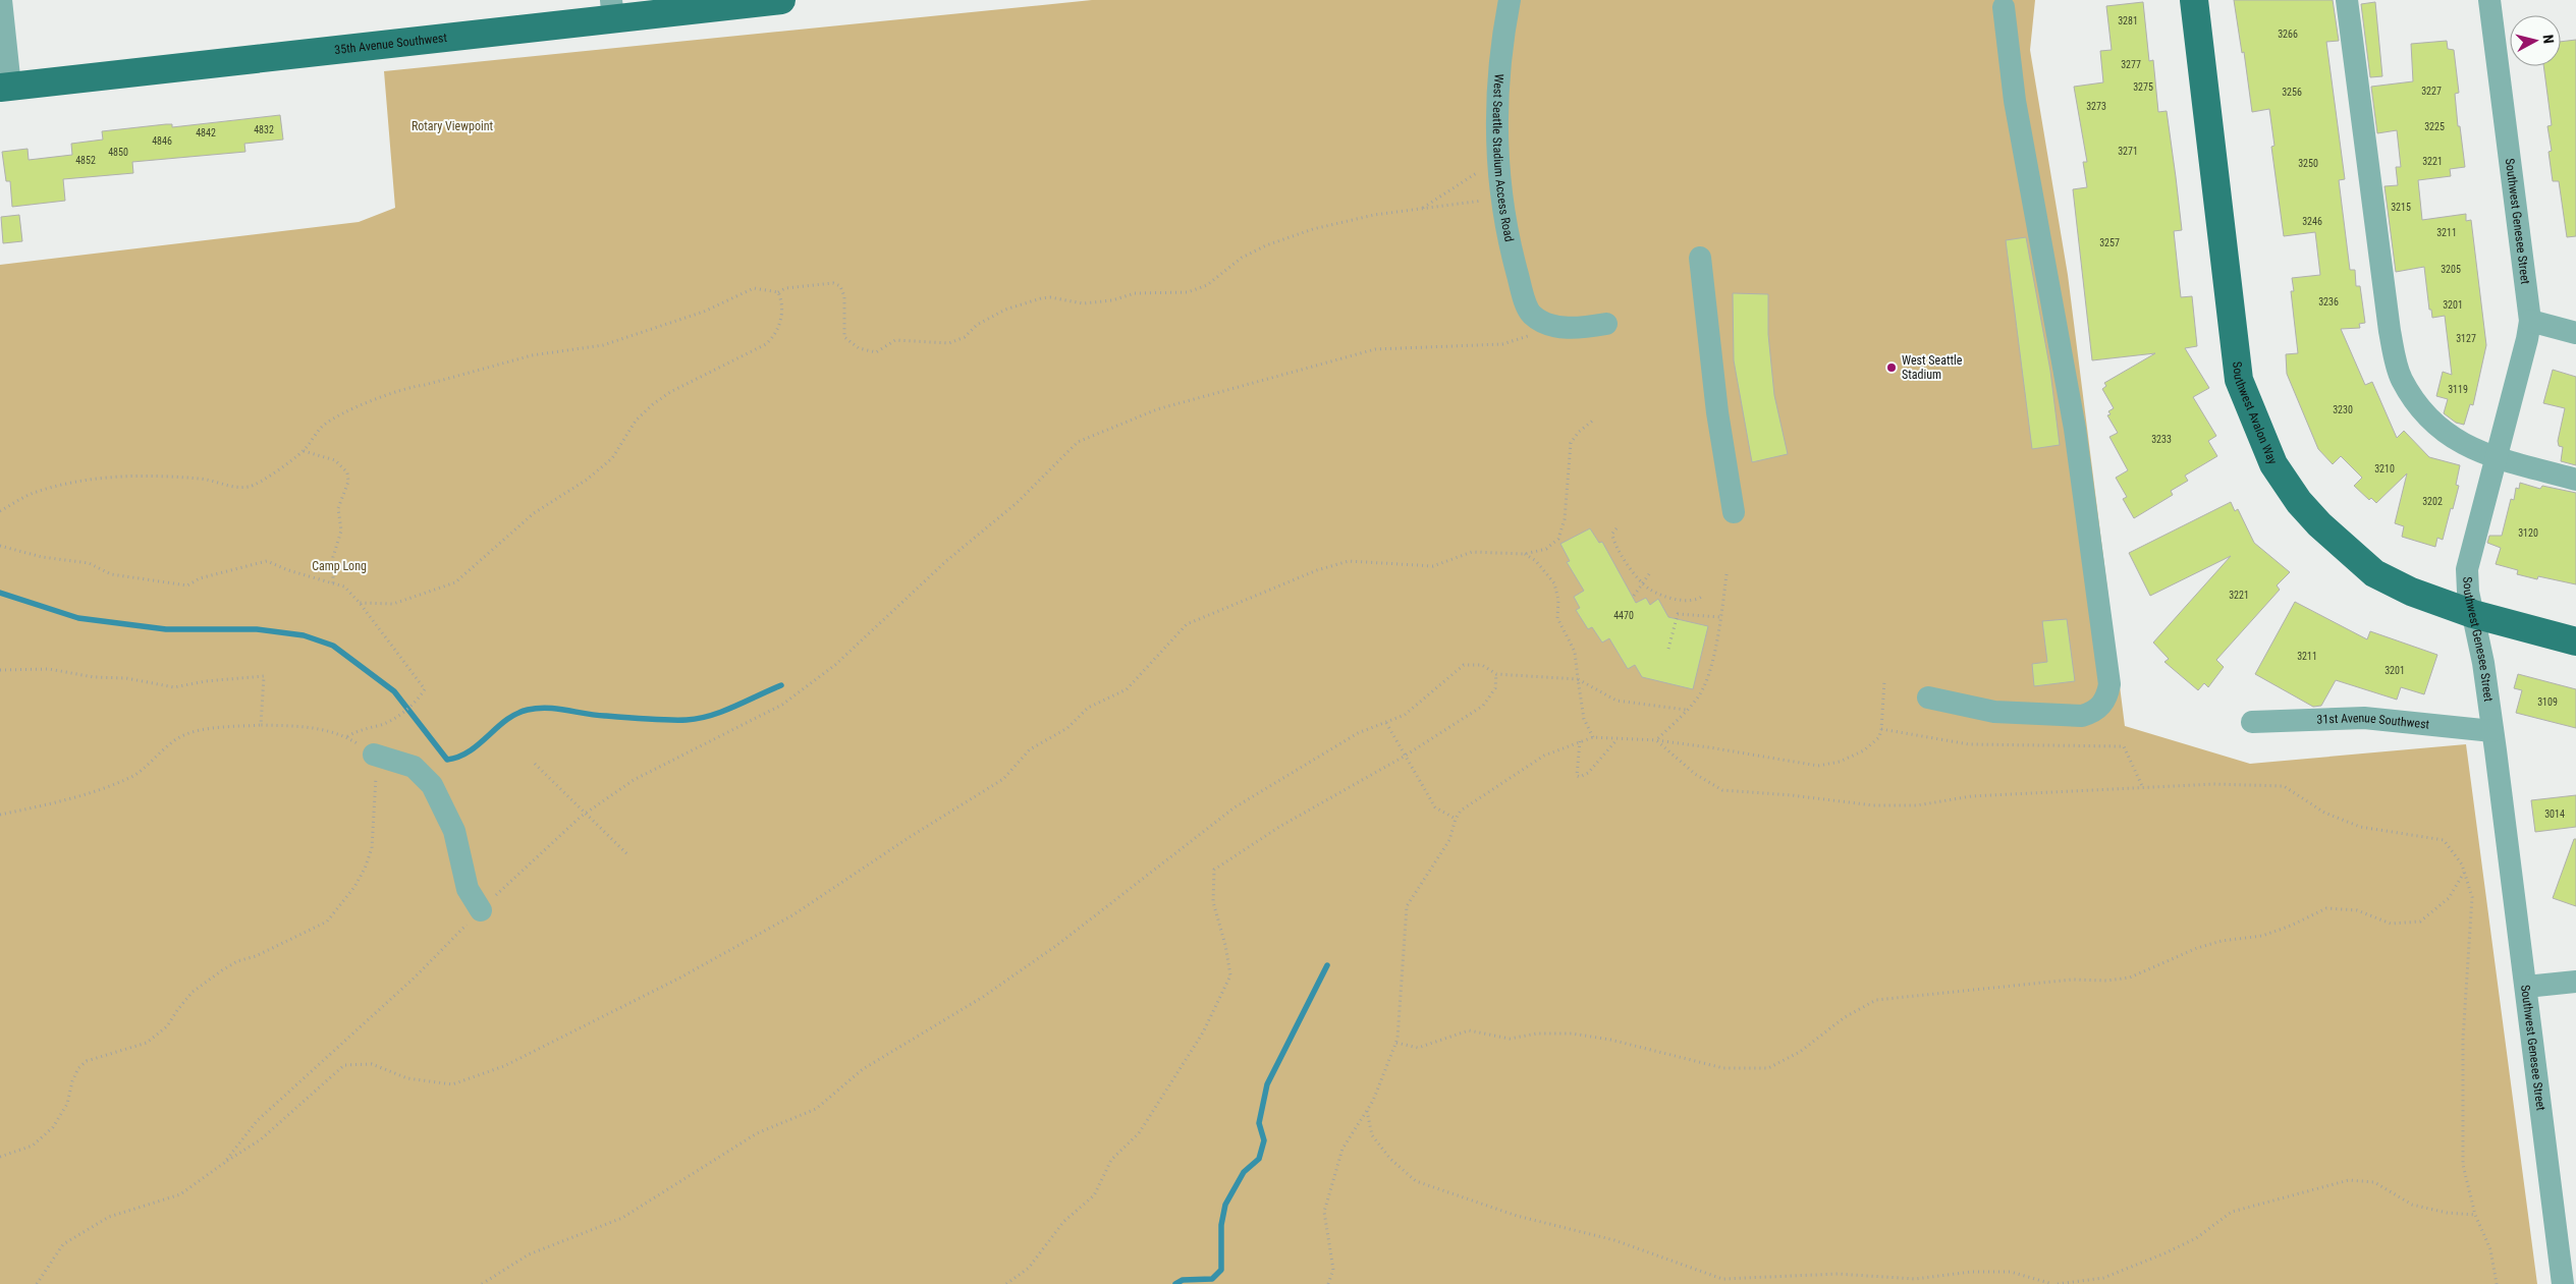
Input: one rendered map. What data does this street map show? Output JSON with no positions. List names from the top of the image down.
{
  "streets": {
    "main road": ["35th Avenue Southwest", "Southwest Avalon Way"],
    "street": ["West Seattle Stadium Access Road", "Southwest Genesee Street", "31st Avenue Southwest"]
  },
  "crossings": [
    ["Southwest Genesee Street", "Southwest Avalon Way"],
    ["Southwest Genesee Street", "31st Avenue Southwest"]
  ],
  "parks": ["Rotary Viewpoint", "Camp Long"],
  "places": ["West Seattle Stadium"],
  "house_numbers": [
    "3281",
    "3266",
    "3277",
    "3275",
    "3227",
    "3256",
    "3273",
    "3225",
    "4832",
    "4842",
    "4846",
    "3271",
    "4850",
    "4852",
    "3221",
    "3250",
    "3215",
    "3246",
    "3211",
    "3257",
    "3205",
    "3236",
    "3201",
    "3127",
    "3119",
    "3230",
    "3233",
    "3210",
    "3202",
    "3120",
    "3221",
    "4470",
    "3211",
    "3201",
    "3109",
    "3014"
  ],
  "north": "right"
}
